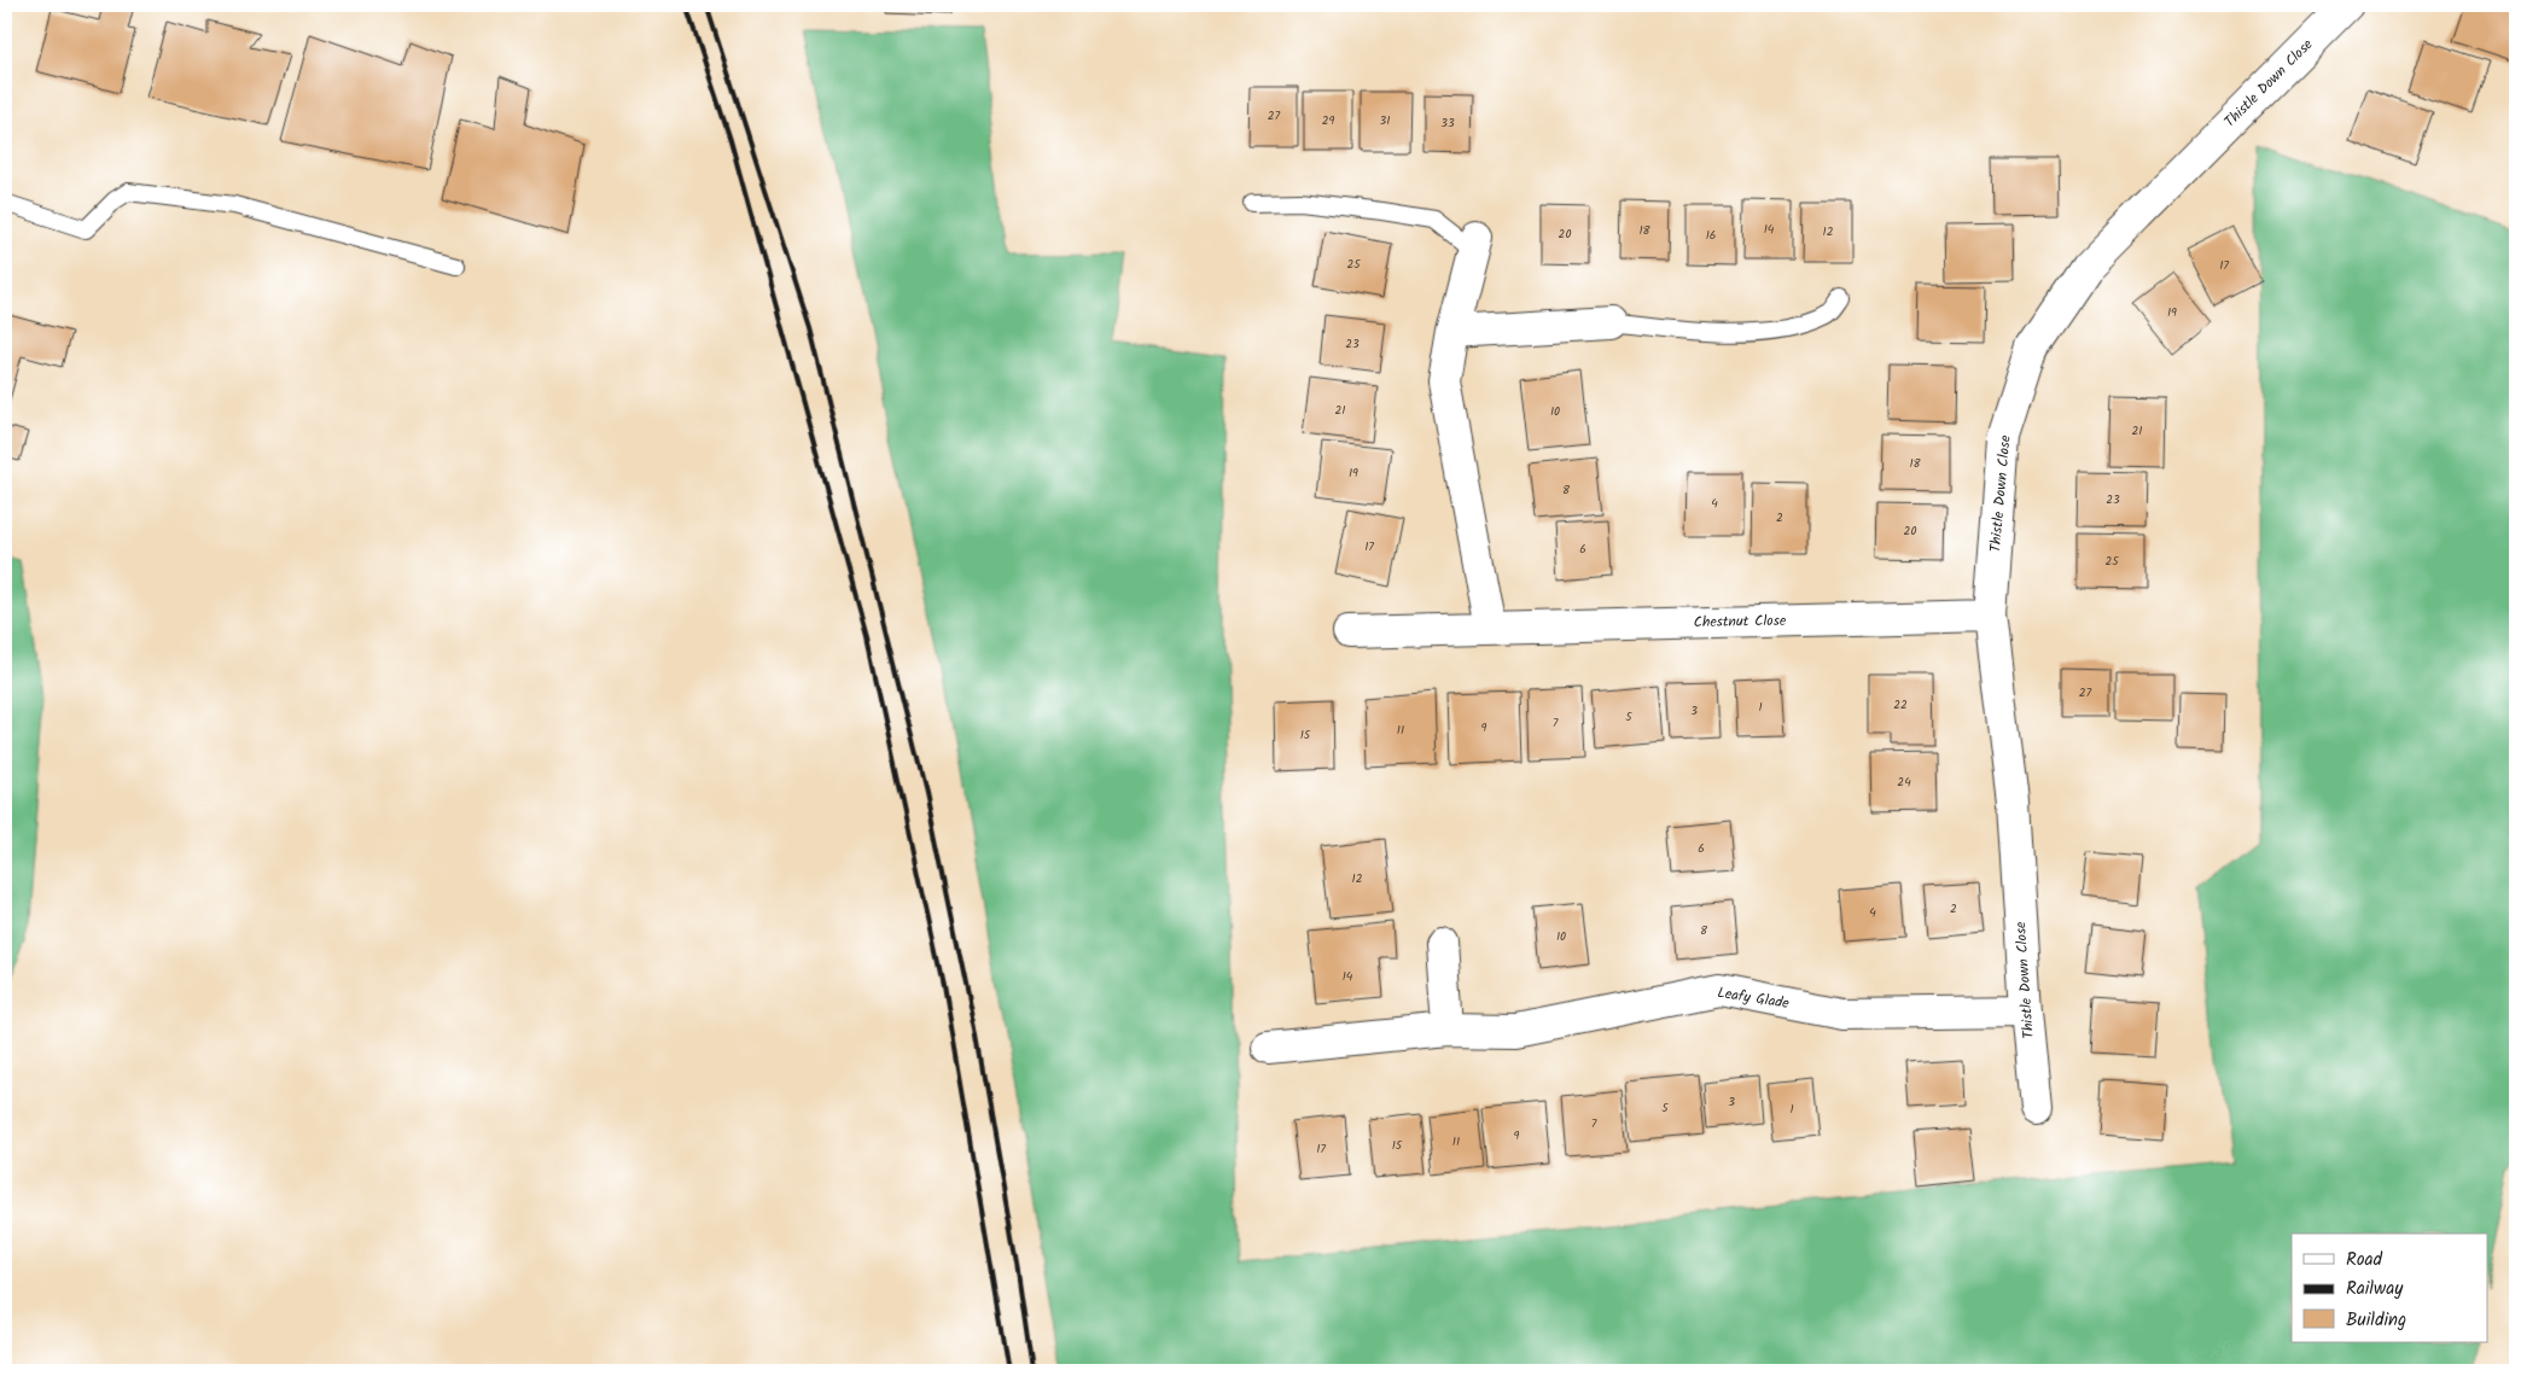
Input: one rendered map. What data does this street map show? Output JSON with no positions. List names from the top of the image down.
{
  "streets": {
    "street": ["Thistle Down Close", "Chestnut Close", "Leafy Glade"]
  },
  "crossings": [
    ["Thistle Down Close", "Chestnut Close"],
    ["Thistle Down Close", "Leafy Glade"]
  ],
  "house_numbers": [
    "27",
    "29",
    "31",
    "33",
    "14",
    "18",
    "12",
    "20",
    "16",
    "25",
    "17",
    "19",
    "23",
    "21",
    "10",
    "21",
    "18",
    "19",
    "8",
    "23",
    "4",
    "2",
    "20",
    "17",
    "6",
    "25",
    "27",
    "22",
    "1",
    "3",
    "5",
    "7",
    "9",
    "11",
    "15",
    "24",
    "6",
    "12",
    "2",
    "4",
    "8",
    "10",
    "14",
    "3",
    "5",
    "1",
    "7",
    "9",
    "11",
    "15",
    "17"
  ],
  "legend": ["Road", "Railway", "Building"]
}
